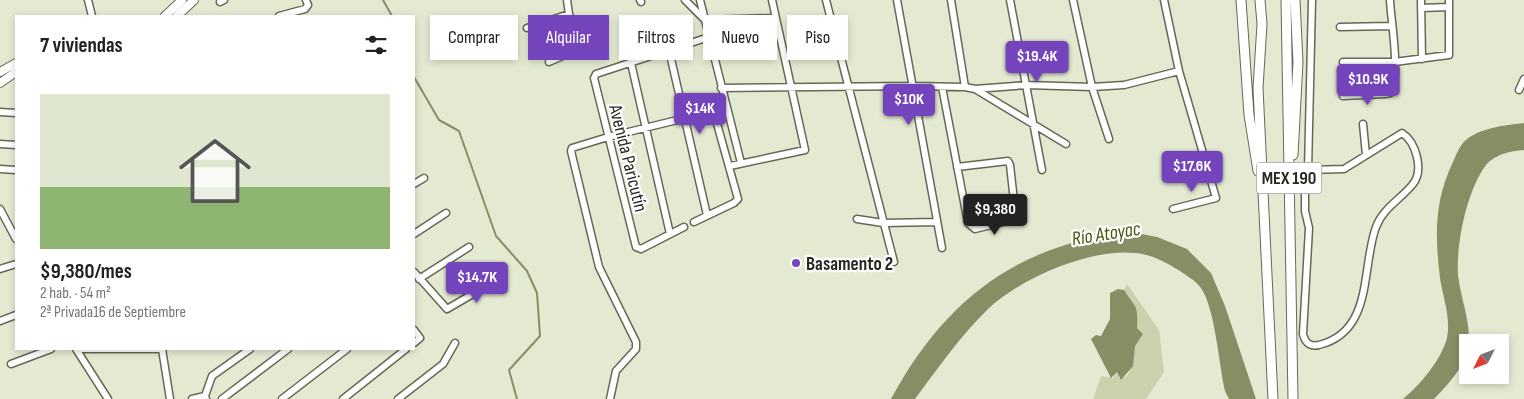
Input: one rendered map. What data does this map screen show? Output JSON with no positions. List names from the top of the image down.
{
  "streets": {
    "highway": ["MEX 190"],
    "street": ["Avenida Paricutín"]
  },
  "water": ["Río Atoyac"],
  "places": ["Basamento 2"],
  "north": "bottom left",
  "page": {
    "chip": [
      "Comprar",
      "Alquilar",
      "Filtros",
      "Nuevo",
      "Piso"
    ],
    "heading": "7 viviendas",
    "price": [
      "$19.4K",
      "$10.9K",
      "$10K",
      "$14K",
      "$17.6K",
      "$9,380",
      "$14.7K"
    ],
    "list": [
      {
        "name": "$9,380/mes",
        "note": "2 hab. · 54 m² · 2ª Privada16 de Septiembre"
      }
    ]
  }
}
